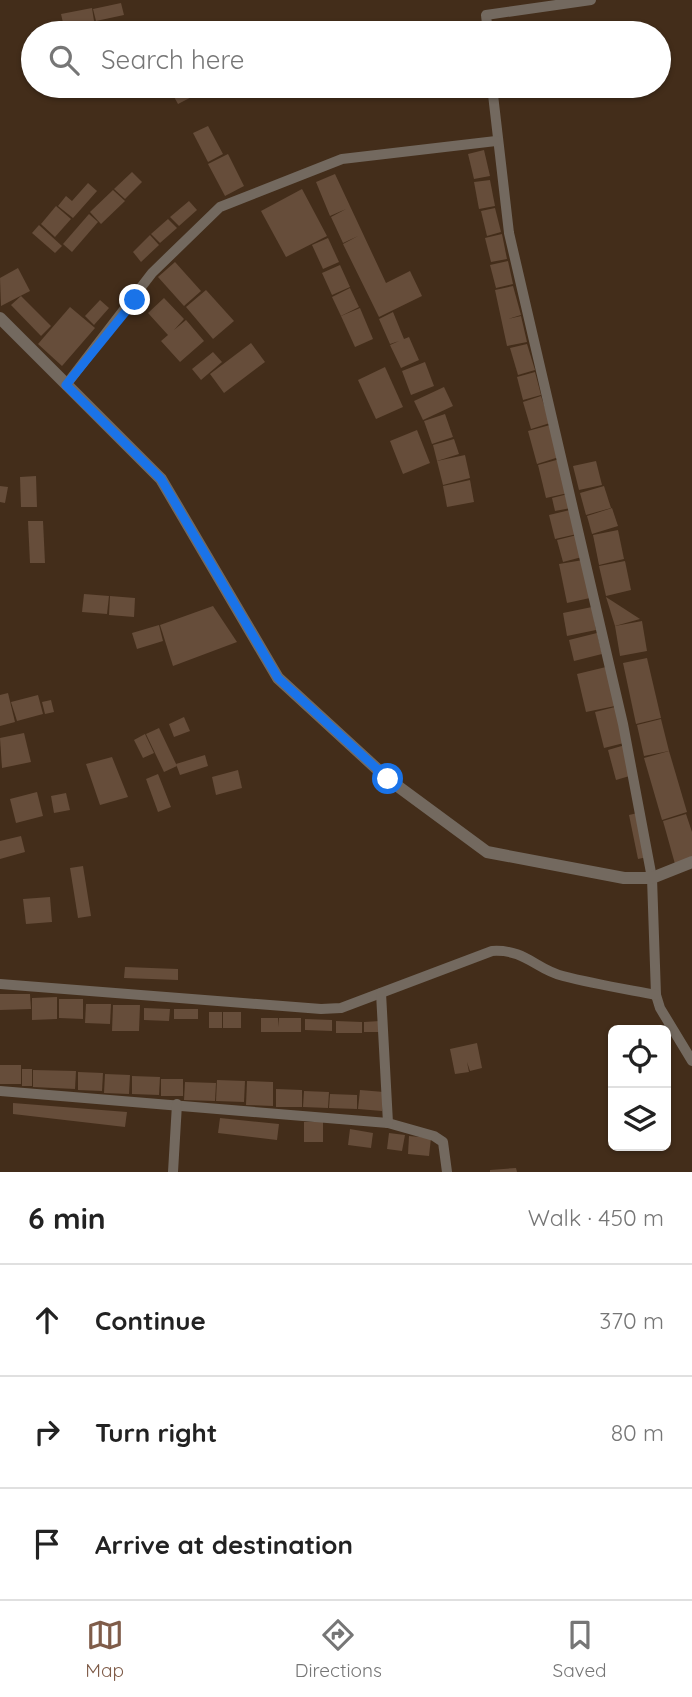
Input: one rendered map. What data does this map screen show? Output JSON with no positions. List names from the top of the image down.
{
  "page": {
    "search": "Search here",
    "heading": ["6 min", "Walk · 450 m"],
    "list": [
      ["Continue", "370 m"],
      ["Turn right", "80 m"],
      "Arrive at destination"
    ],
    "nav": ["Map", "Directions", "Saved"]
  }
}
